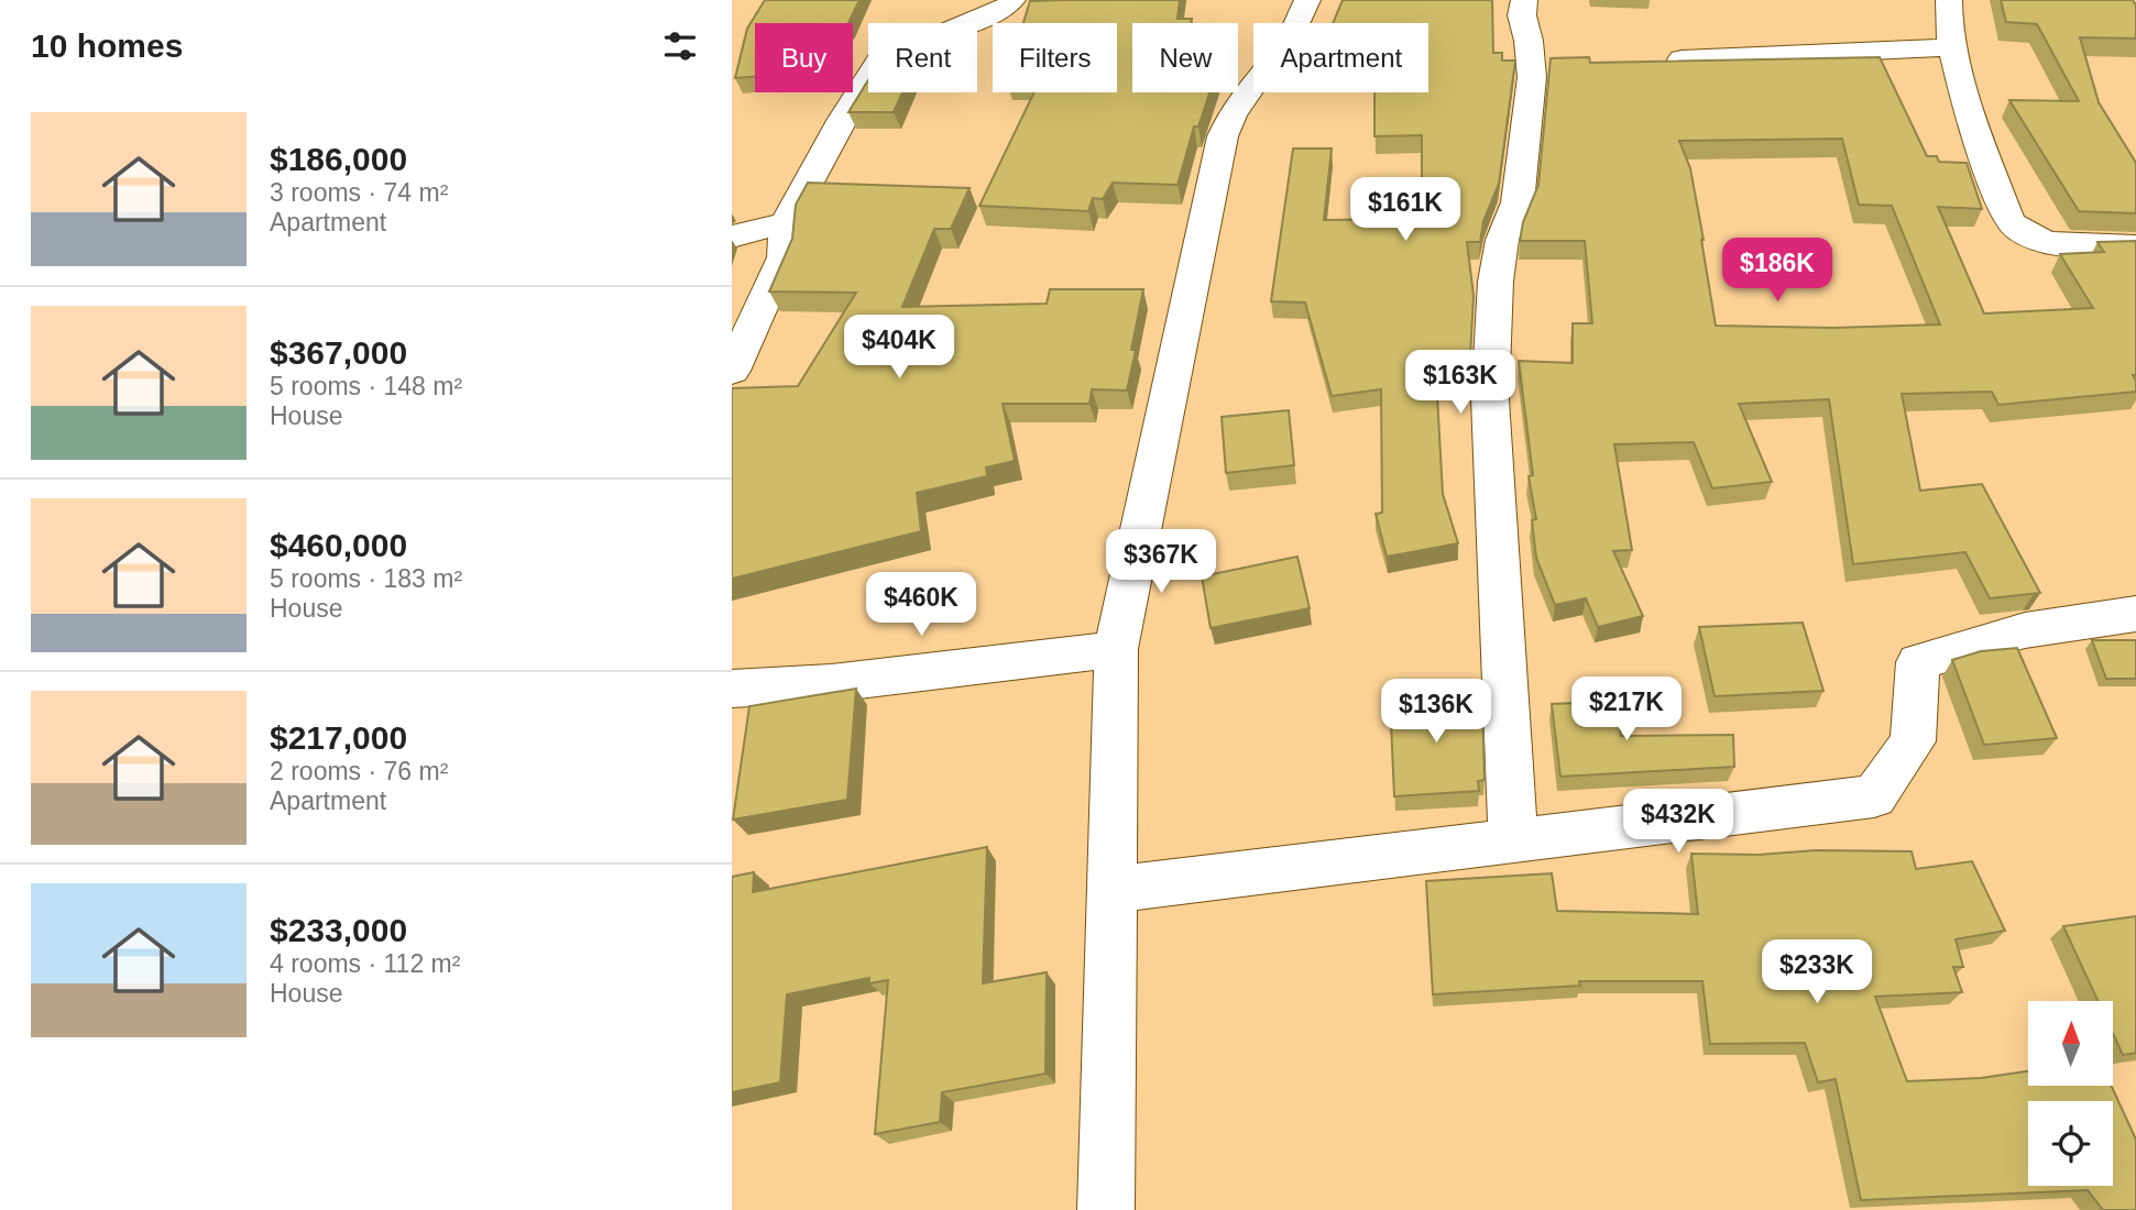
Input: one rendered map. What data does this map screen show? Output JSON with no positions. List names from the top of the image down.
{
  "north": "top",
  "page": {
    "heading": "10 homes",
    "chip": [
      "Buy",
      "Rent",
      "Filters",
      "New",
      "Apartment"
    ],
    "list": [
      {
        "name": "$186,000",
        "note": "3 rooms · 74 m² · Apartment"
      },
      {
        "name": "$367,000",
        "note": "5 rooms · 148 m² · House"
      },
      {
        "name": "$460,000",
        "note": "5 rooms · 183 m² · House"
      },
      {
        "name": "$217,000",
        "note": "2 rooms · 76 m² · Apartment"
      },
      {
        "name": "$233,000",
        "note": "4 rooms · 112 m² · House"
      }
    ],
    "price": [
      "$161K",
      "$186K",
      "$404K",
      "$163K",
      "$367K",
      "$460K",
      "$217K",
      "$136K",
      "$432K",
      "$233K"
    ]
  }
}
